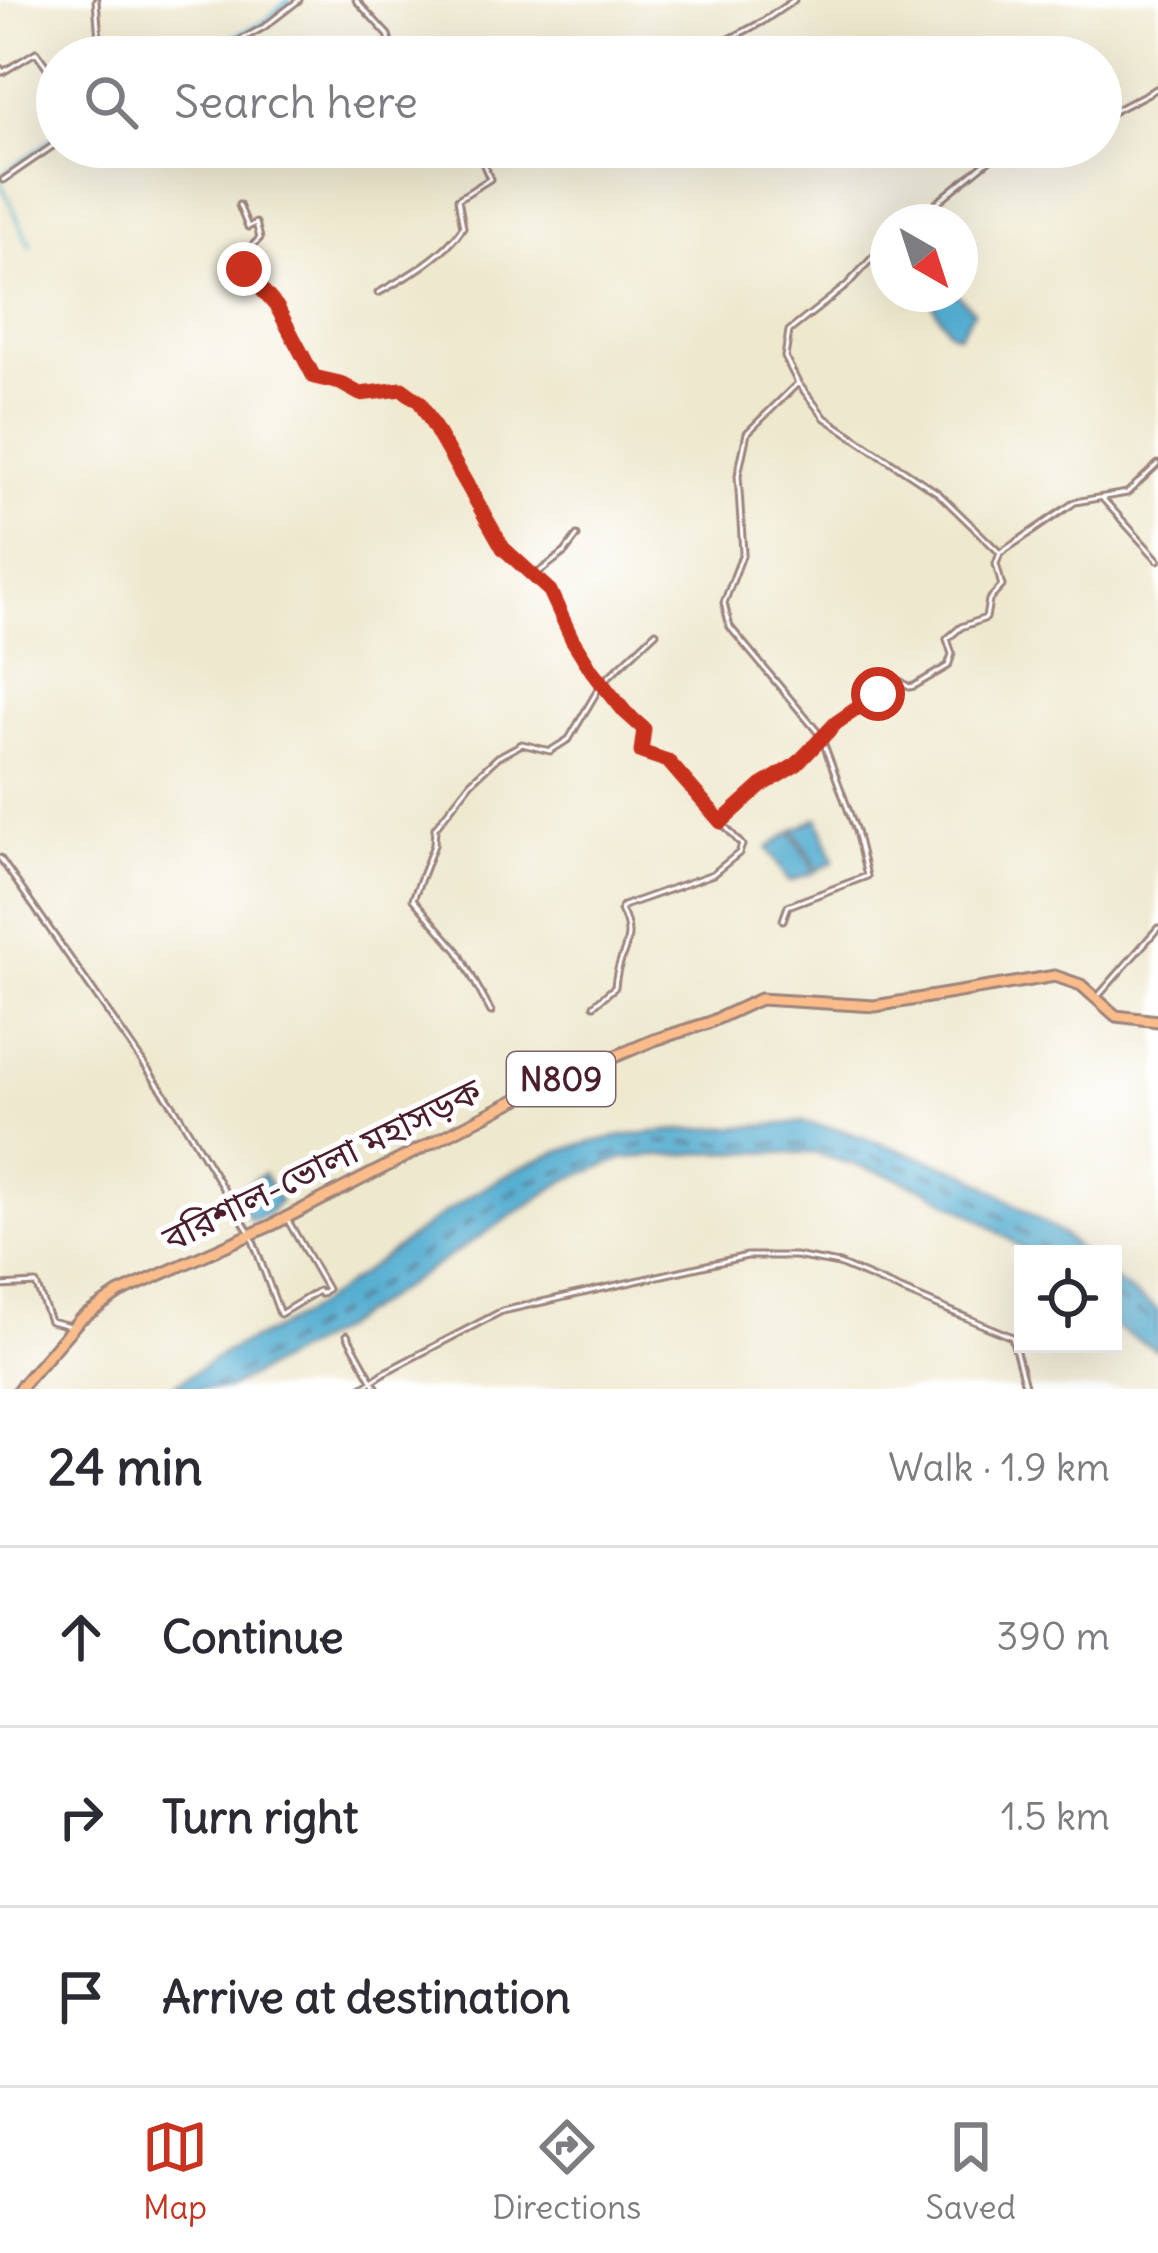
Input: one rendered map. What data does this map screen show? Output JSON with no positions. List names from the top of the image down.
{
  "streets": {
    "highway": ["N809", "বরিশাল-ভোলা মহাসড়ক"]
  },
  "north": "bottom right",
  "page": {
    "search": "Search here",
    "heading": ["24 min", "Walk · 1.9 km"],
    "list": [
      ["Continue", "390 m"],
      ["Turn right", "1.5 km"],
      "Arrive at destination"
    ],
    "nav": ["Map", "Directions", "Saved"]
  }
}
